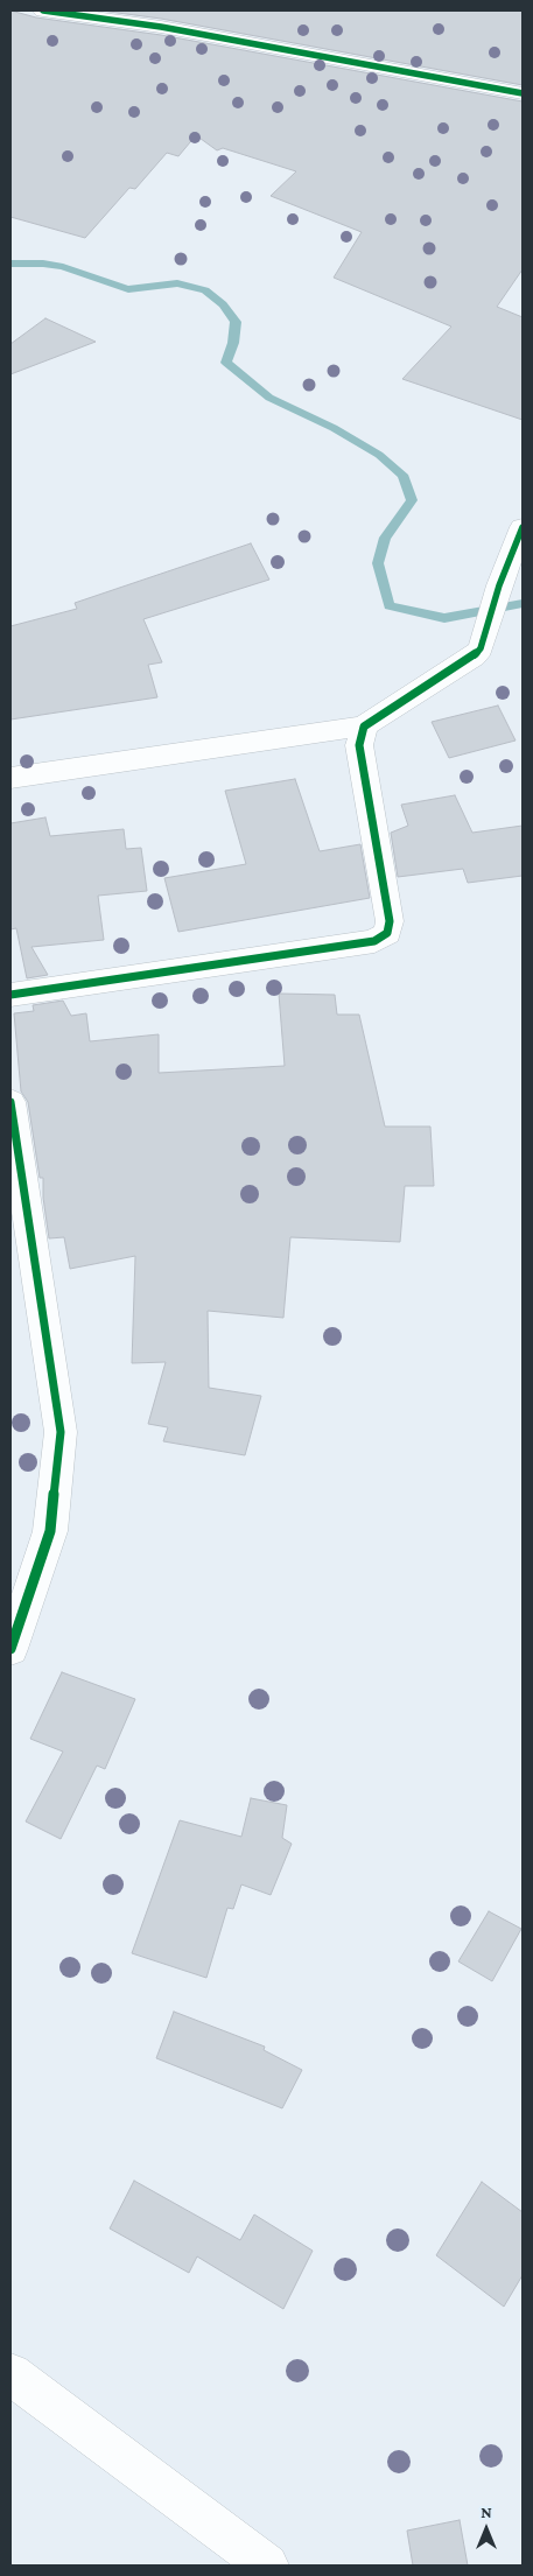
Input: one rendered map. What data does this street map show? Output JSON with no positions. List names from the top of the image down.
{
  "north": "top"
}
